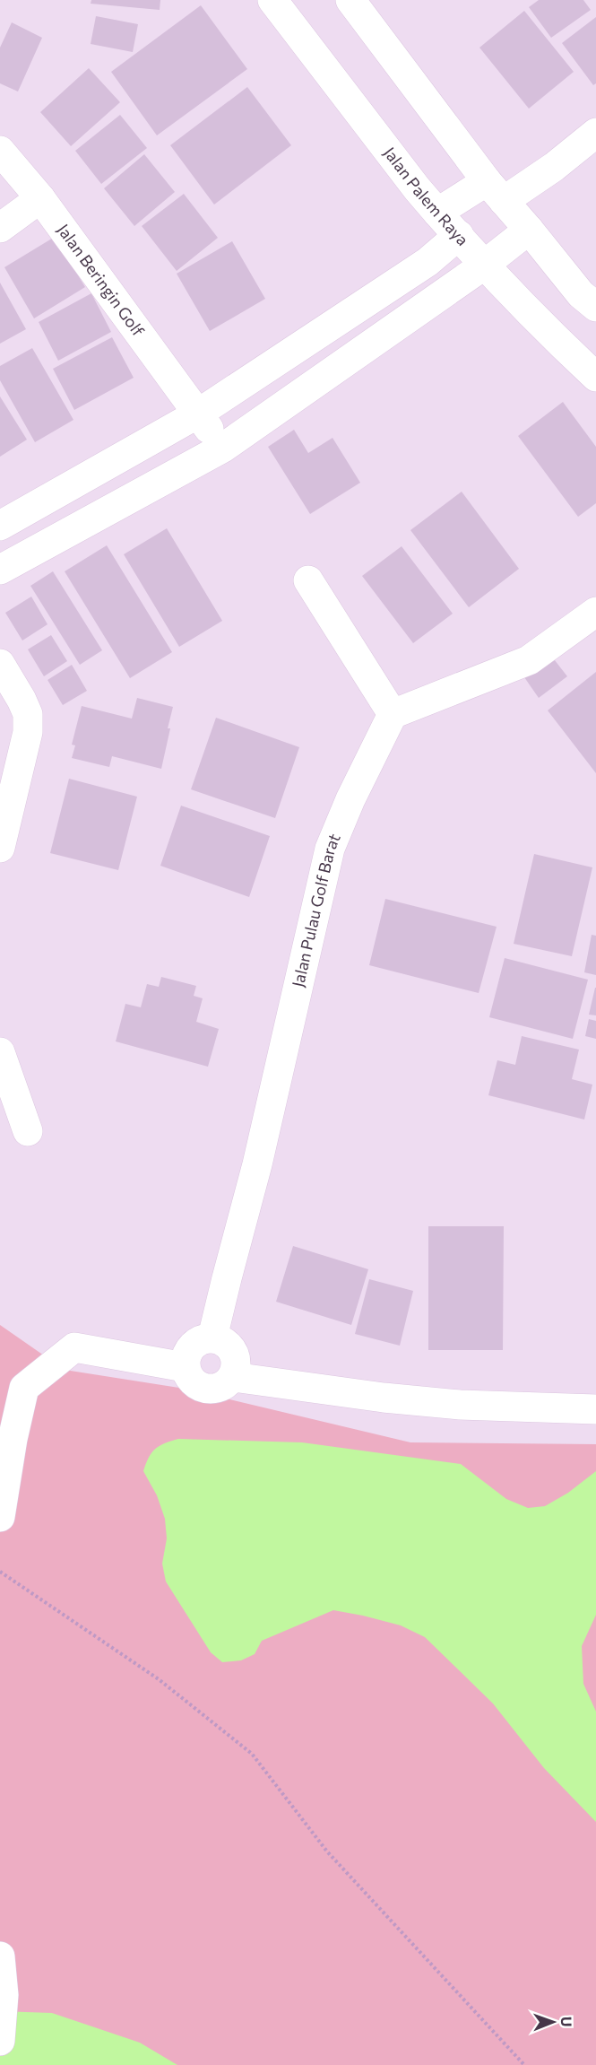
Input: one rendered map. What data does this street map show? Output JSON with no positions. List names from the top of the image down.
{
  "streets": {
    "street": ["Jalan Palem Raya", "Jalan Beringin Golf", "Jalan Pulau Golf Barat"]
  },
  "north": "right"
}
